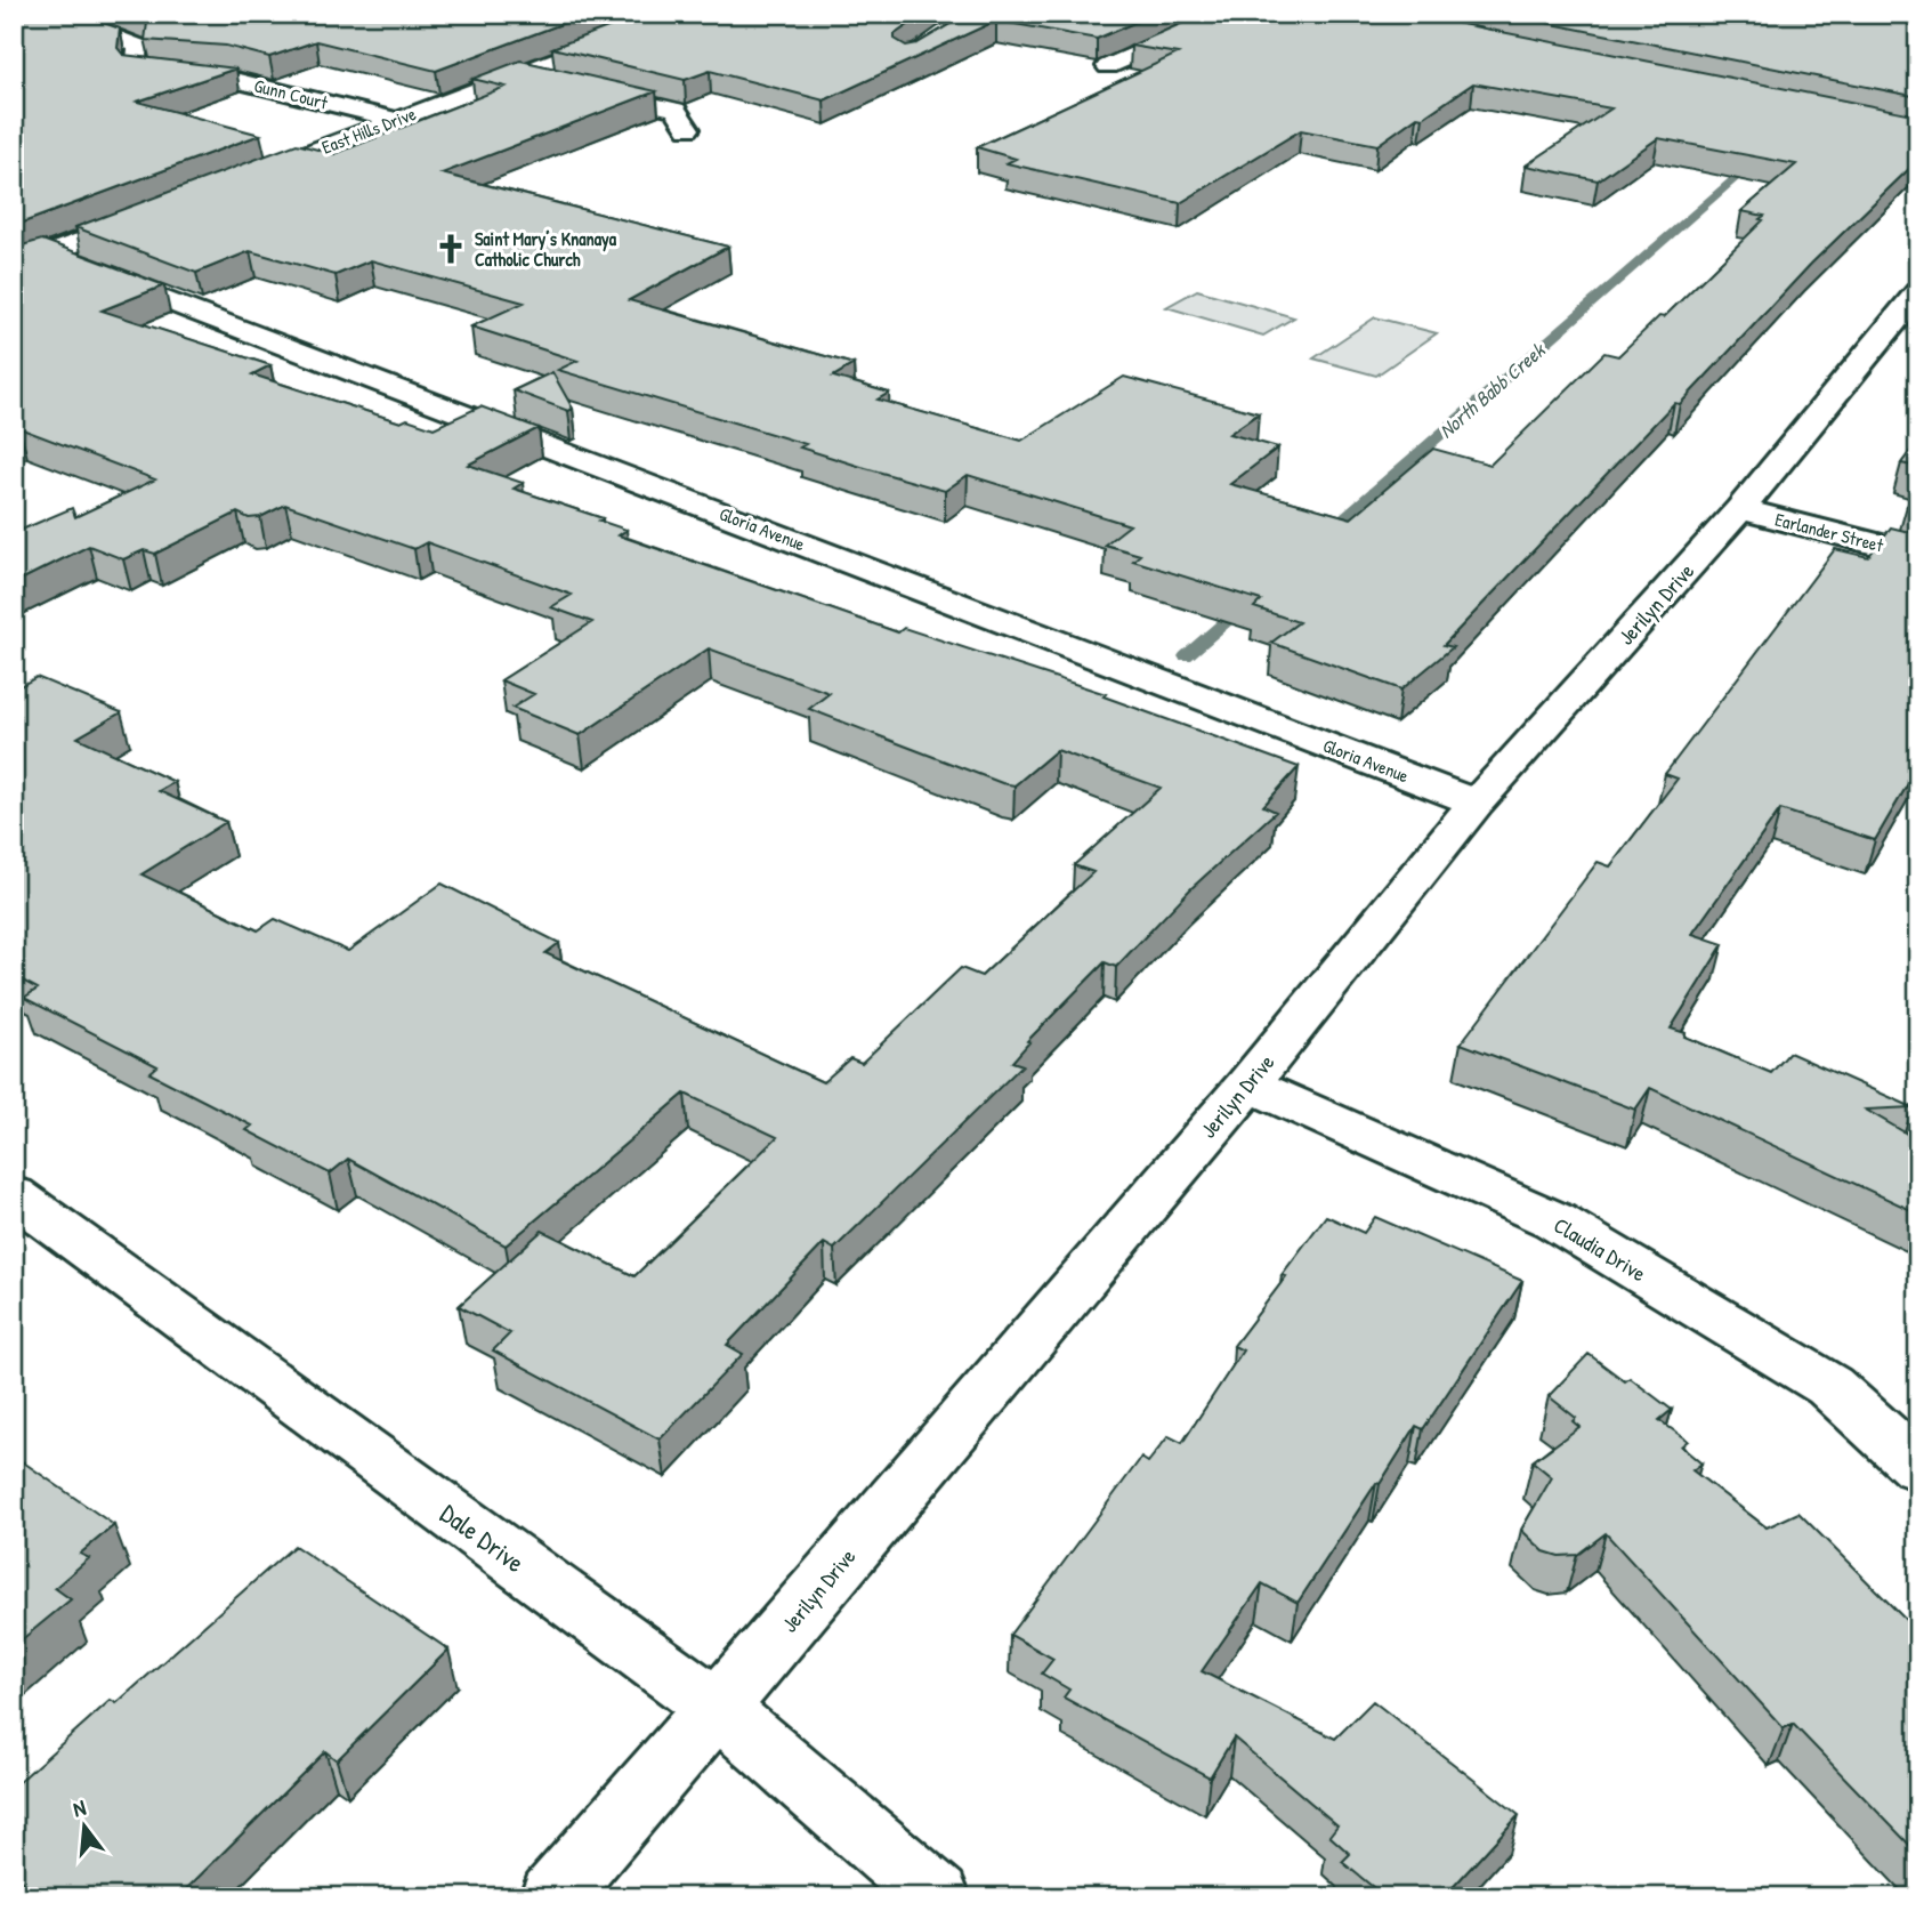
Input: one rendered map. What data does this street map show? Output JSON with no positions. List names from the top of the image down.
{
  "streets": {
    "street": [
      "Gunn Court",
      "East Hills Drive",
      "Gloria Avenue",
      "Earlander Street",
      "Jerilyn Drive",
      "Claudia Drive",
      "Dale Drive"
    ]
  },
  "crossings": [
    ["Gunn Court", "East Hills Drive"],
    ["Gloria Avenue", "Jerilyn Drive"],
    ["Earlander Street", "Jerilyn Drive"],
    ["Jerilyn Drive", "Claudia Drive"],
    ["Jerilyn Drive", "Dale Drive"]
  ],
  "water": ["North Babb Creek"],
  "places": {
    "church": ["Saint Mary’s Knanaya Catholic Church"]
  },
  "north": "top"
}
